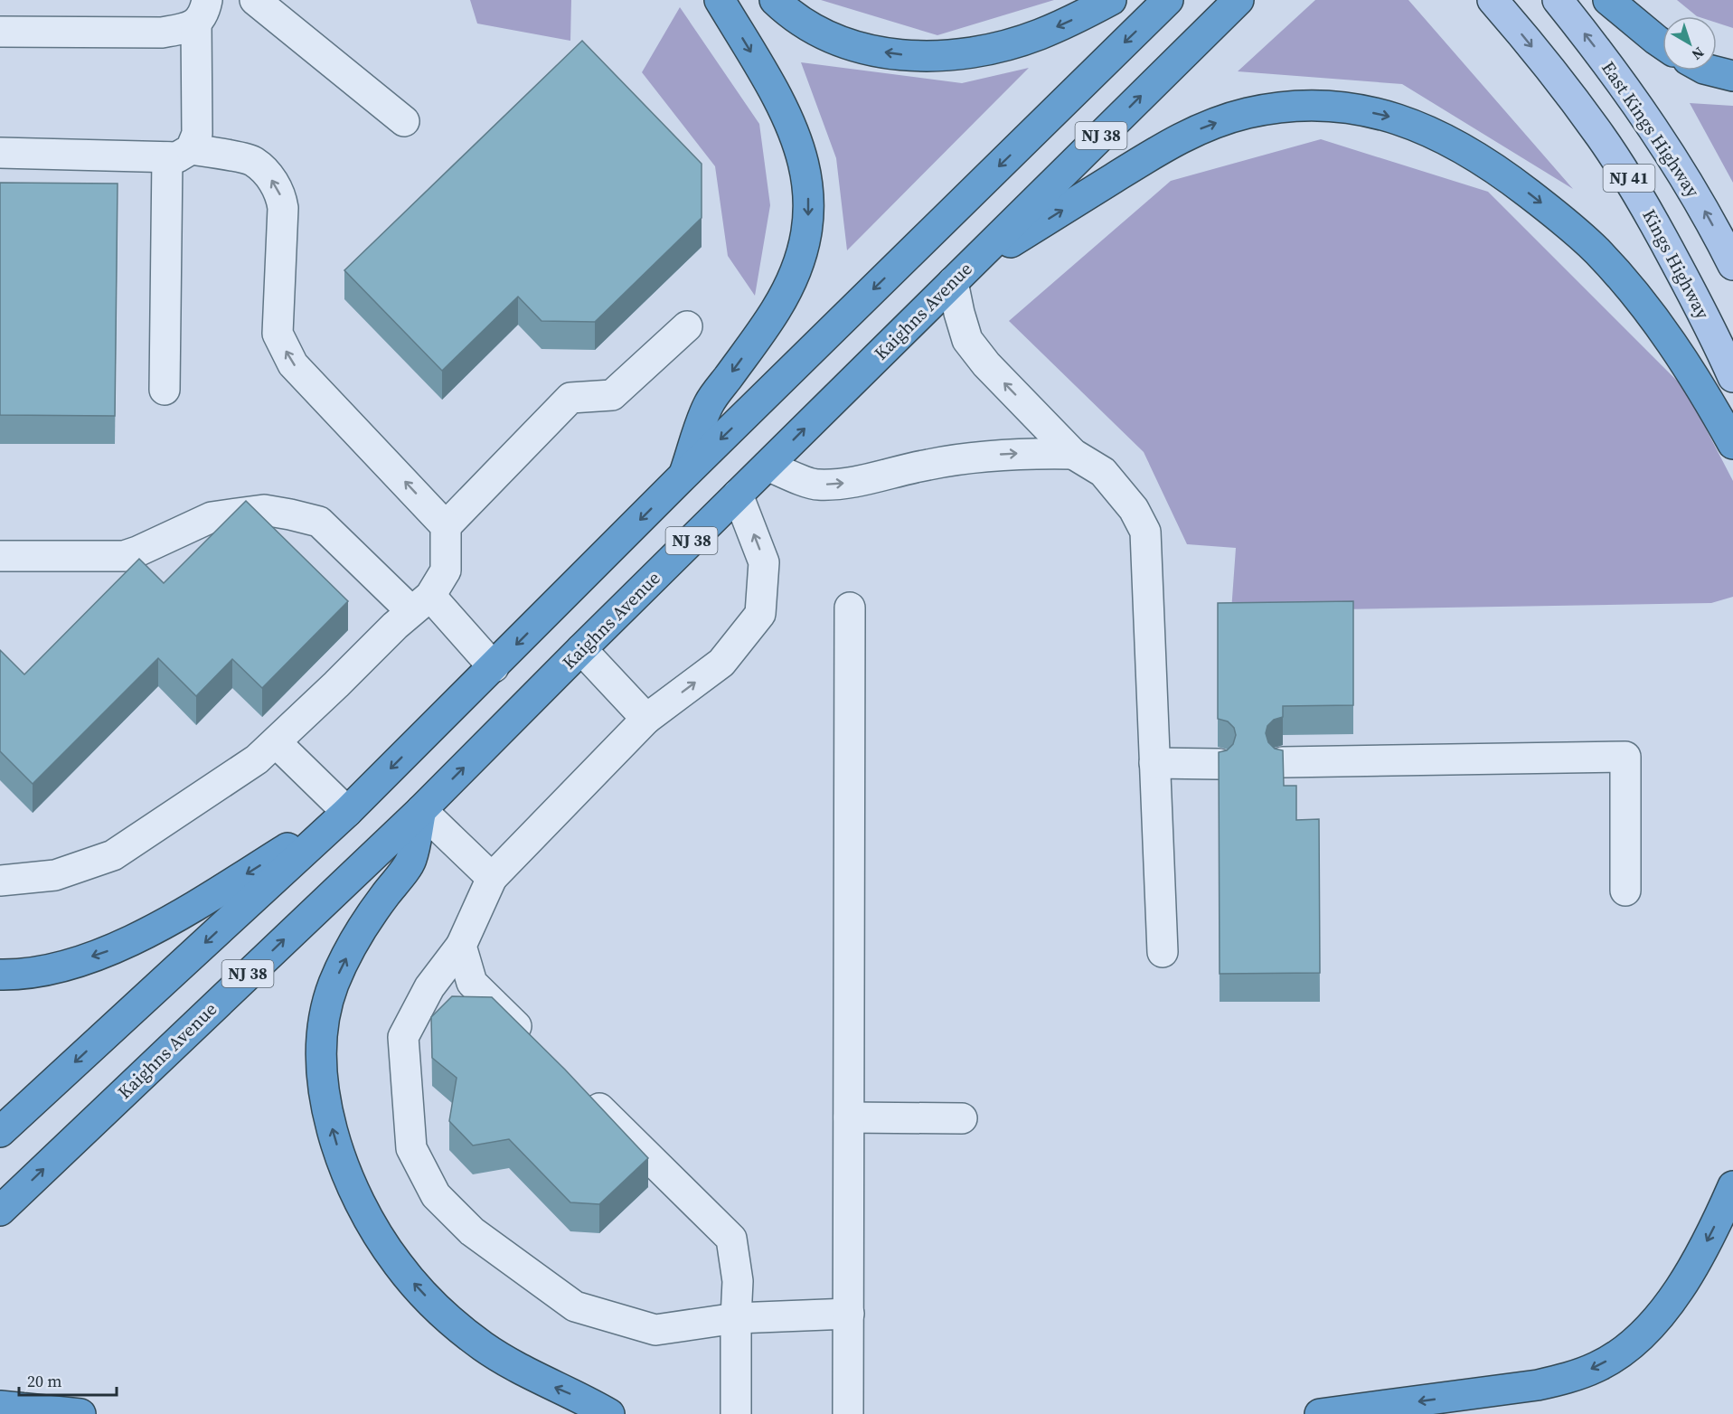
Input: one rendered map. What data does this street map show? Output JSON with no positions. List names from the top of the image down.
{
  "streets": {
    "highway": ["NJ 38", "Kaighns Avenue"],
    "main road": ["East Kings Highway", "NJ 41", "Kings Highway"]
  },
  "one_way": ["East Kings Highway", "Kings Highway"],
  "scale_bar": "20 m",
  "north": "bottom right"
}
